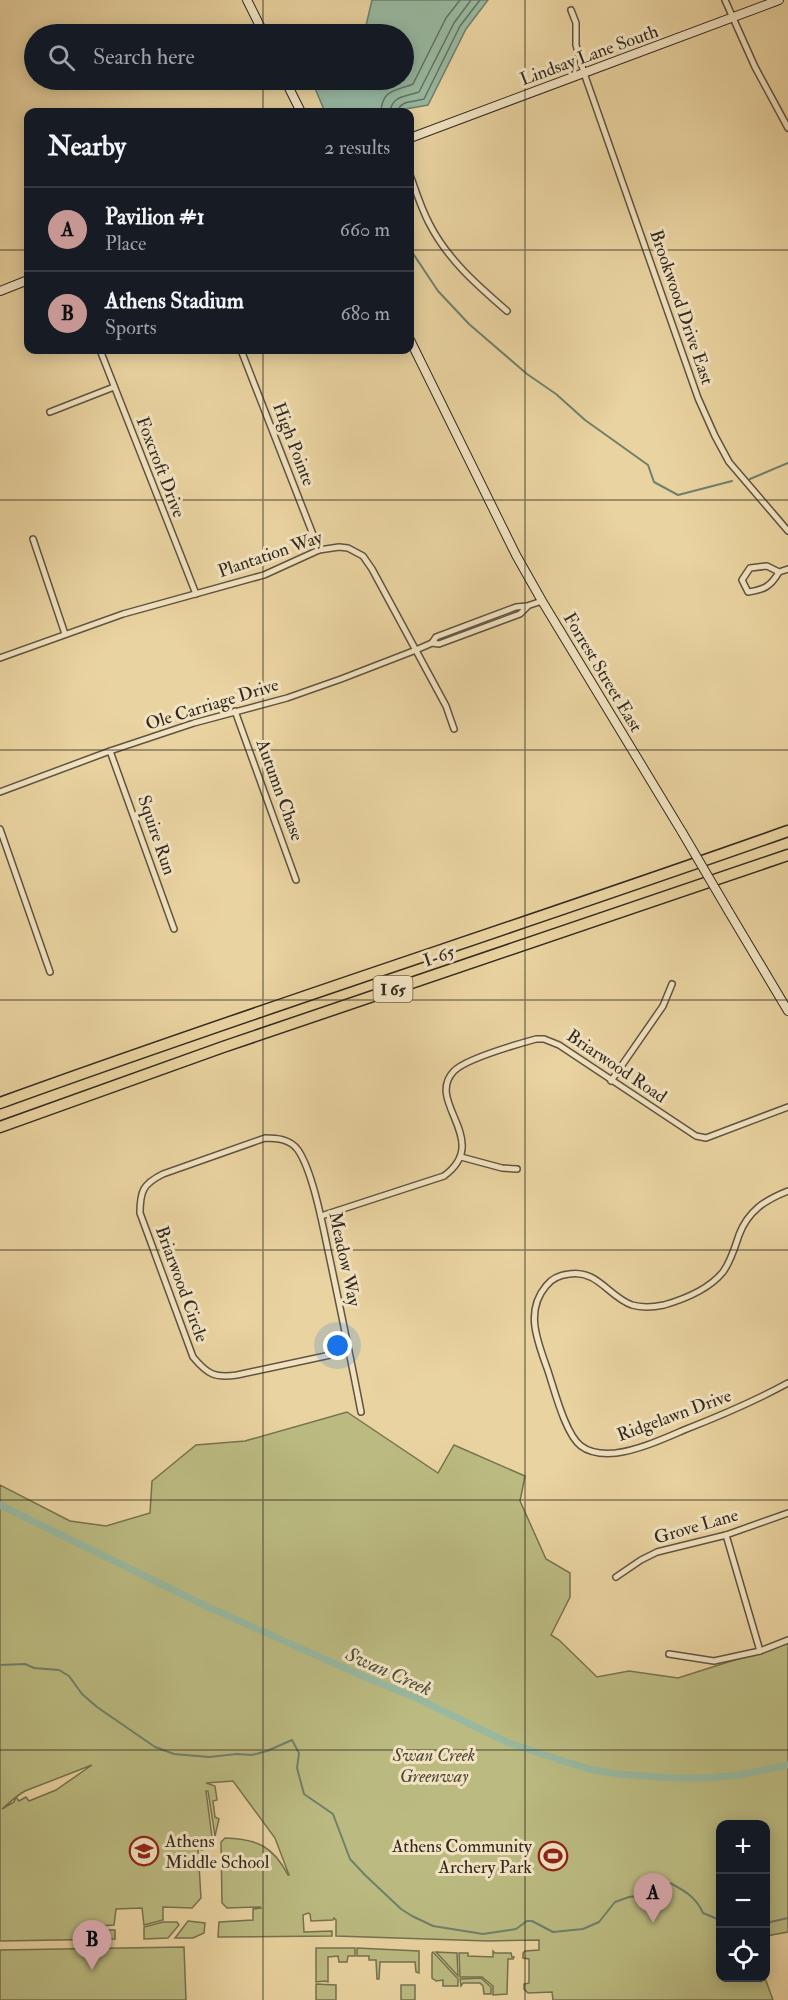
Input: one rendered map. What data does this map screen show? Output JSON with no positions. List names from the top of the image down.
{
  "streets": {
    "highway": ["I-65", "I 65"],
    "street": [
      "Lindsay Lane South",
      "Brookwood Drive East",
      "High Pointe",
      "Foxcroft Drive",
      "Plantation Way",
      "Forrest Street East",
      "Ole Carriage Drive",
      "Autumn Chase",
      "Squire Run",
      "Briarwood Road",
      "Meadow Way",
      "Briarwood Circle",
      "Ridgelawn Drive",
      "Grove Lane"
    ]
  },
  "crossings": [
    ["Lindsay Lane South", "Brookwood Drive East"],
    ["High Pointe", "Plantation Way"],
    ["Foxcroft Drive", "Plantation Way"],
    ["Plantation Way", "Ole Carriage Drive"],
    ["Forrest Street East", "Ole Carriage Drive"],
    ["Ole Carriage Drive", "Autumn Chase"],
    ["Ole Carriage Drive", "Squire Run"],
    ["Meadow Way", "Briarwood Circle"]
  ],
  "water": ["Swan Creek"],
  "parks": ["Swan Creek Greenway"],
  "places": {
    "school or university": ["Athens Middle School"],
    "sports": ["Athens Community Archery Park"]
  },
  "page": {
    "search": "Search here",
    "heading": ["Nearby", "2 results"],
    "list": [
      {
        "mark": "A",
        "name": "Pavilion #1",
        "note": "Place",
        "value": "660 m"
      },
      {
        "mark": "B",
        "name": "Athens Stadium",
        "note": "Sports",
        "value": "680 m"
      }
    ],
    "map_buttons": ["+", "−"],
    "pins": ["A", "B"]
  }
}
